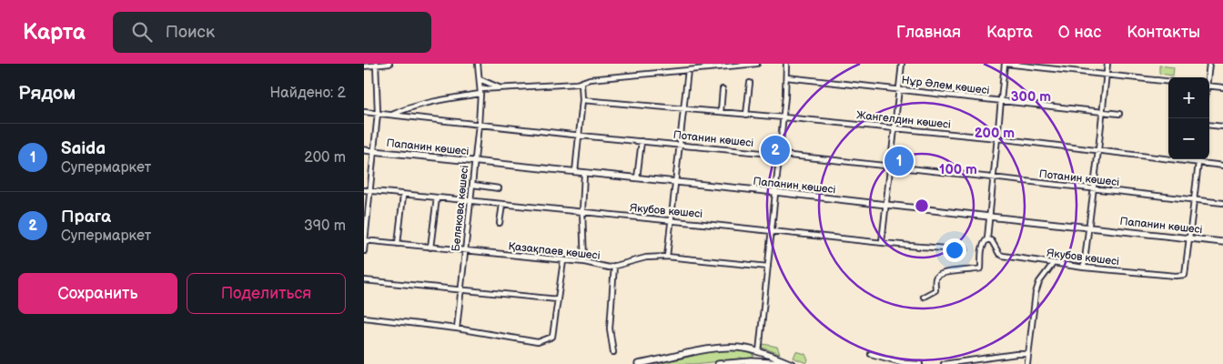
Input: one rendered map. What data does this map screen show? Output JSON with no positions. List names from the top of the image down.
{
  "streets": {
    "main road": ["Папанин көшесі"],
    "street": [
      "Нұр Әлем көшесі",
      "Жангелдин көшесі",
      "Потанин көшесі",
      "Белякова көшесі",
      "Якубов көшесі",
      "Қазақпаев көшесі"
    ]
  },
  "crossings": [
    ["Потанин көшесі", "Белякова көшесі"],
    ["Папанин көшесі", "Белякова көшесі"],
    ["Папанин көшесі", "Якубов көшесі"],
    ["Белякова көшесі", "Якубов көшесі"],
    ["Белякова көшесі", "Қазақпаев көшесі"]
  ],
  "page": {
    "header": "Карта",
    "search": "Поиск",
    "nav": [
      "Главная",
      "Карта",
      "О нас",
      "Контакты"
    ],
    "heading": ["Рядом", "Найдено: 2"],
    "map_buttons": ["+", "−"],
    "list": [
      {
        "mark": "1",
        "name": "Saida",
        "note": "Супермаркет",
        "value": "200 m"
      },
      {
        "mark": "2",
        "name": "Прага",
        "note": "Супермаркет",
        "value": "390 m"
      }
    ],
    "pins": ["2", "1"],
    "buttons": ["Сохранить", "Поделиться"]
  },
  "rings": ["300 m", "200 m", "100 m"]
}
